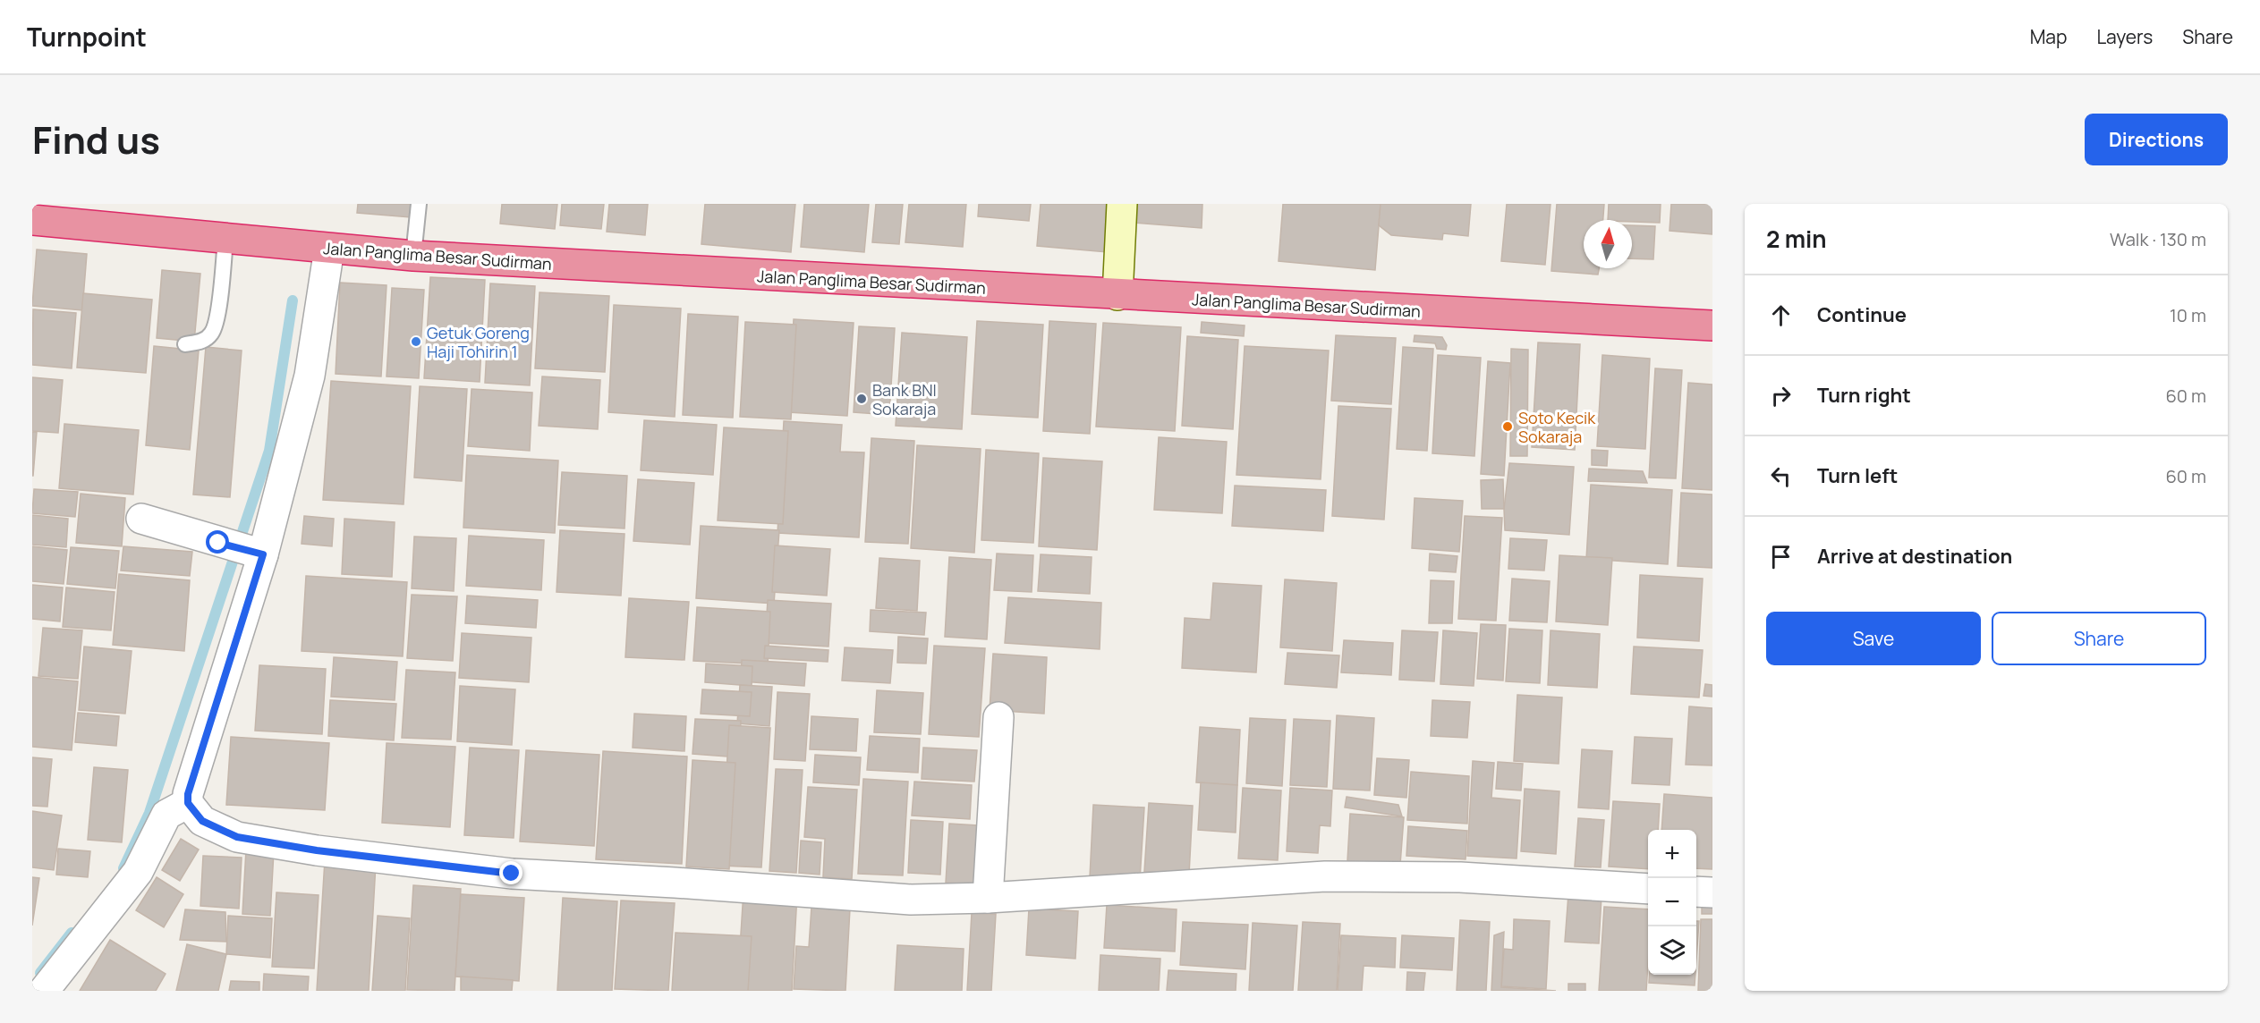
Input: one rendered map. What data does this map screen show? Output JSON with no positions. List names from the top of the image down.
{
  "streets": {
    "highway": ["Jalan Panglima Besar Sudirman"]
  },
  "places": ["Getuk Goreng Haji Tohirin 1", "Bank BNI Sokaraja", "Soto Kecik Sokaraja"],
  "north": "top",
  "page": {
    "header": "Turnpoint",
    "nav": ["Map", "Layers", "Share"],
    "title": "Find us",
    "buttons": [
      "Directions",
      ["Save", "Share"]
    ],
    "heading": ["2 min", "Walk · 130 m"],
    "list": [
      ["Continue", "10 m"],
      ["Turn right", "60 m"],
      ["Turn left", "60 m"],
      "Arrive at destination"
    ],
    "map_buttons": ["+", "−"]
  }
}
